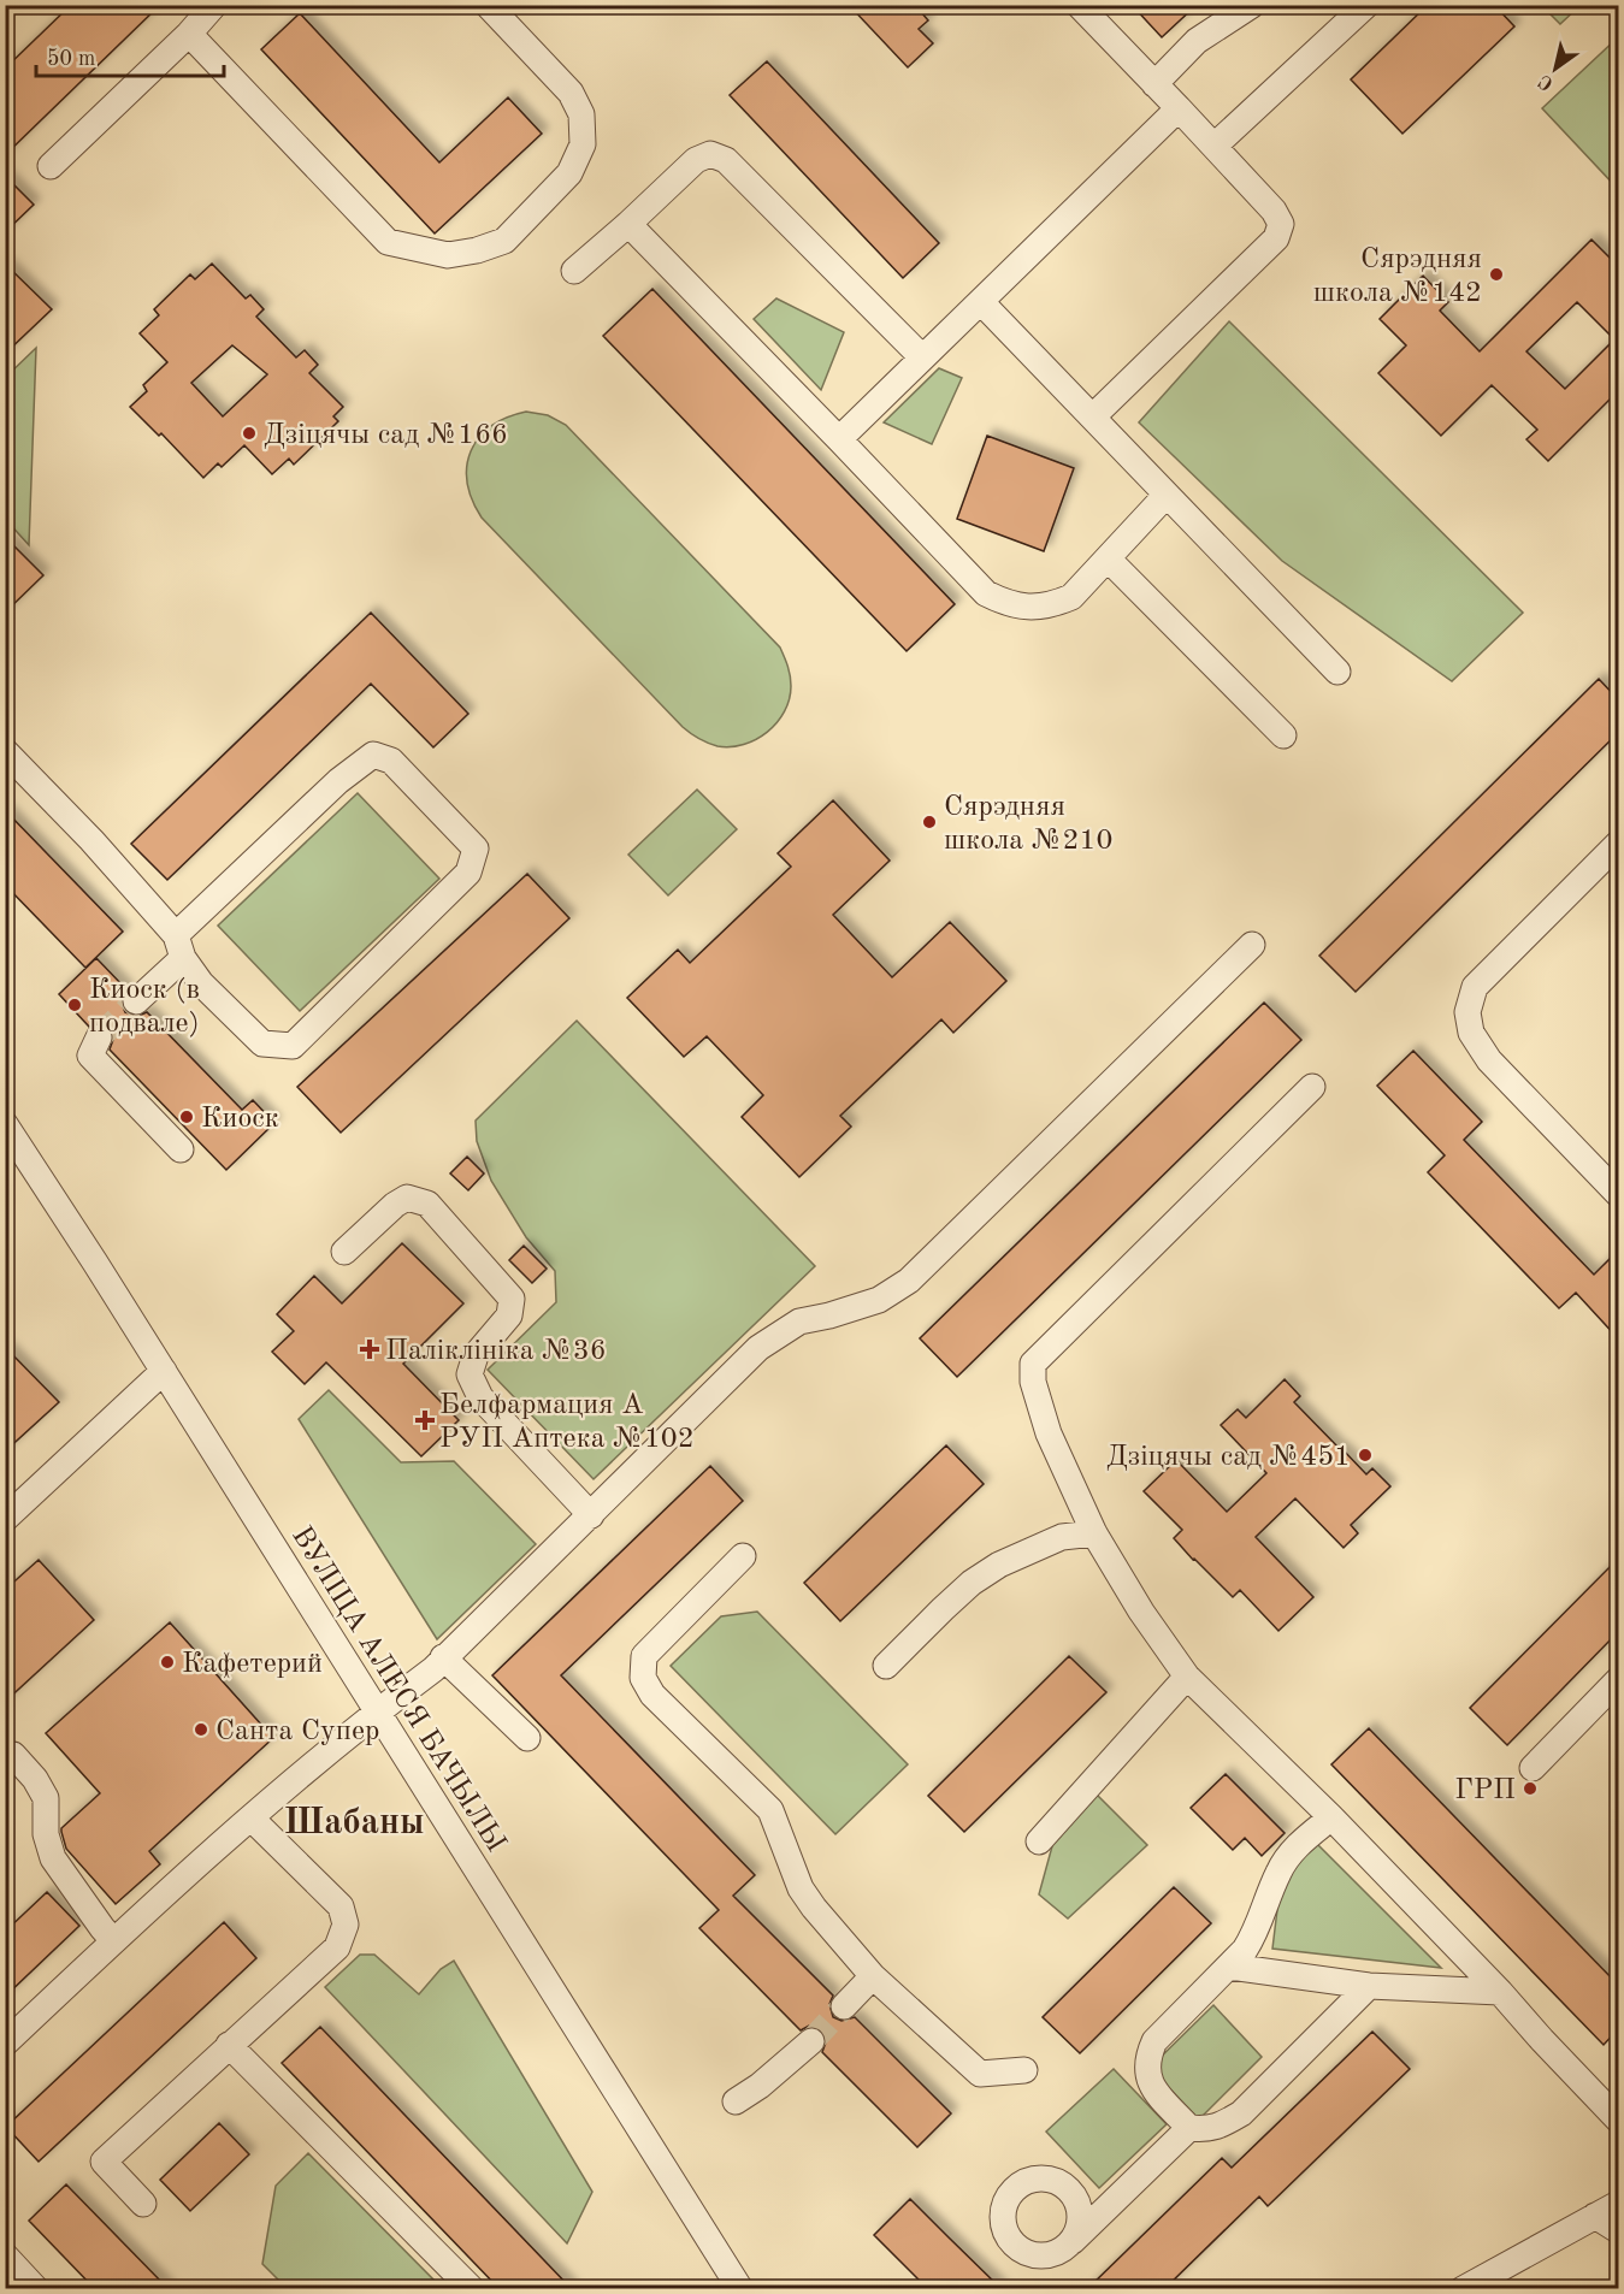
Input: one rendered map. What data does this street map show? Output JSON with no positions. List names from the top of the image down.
{
  "streets": {
    "street": ["ВУЛІЦА АЛЕСЯ БАЧЫЛЫ"]
  },
  "districts": ["Шабаны"],
  "places": {
    "other": [
      "Сярэдняя школа №142",
      "Дзіцячы сад №166",
      "Сярэдняя школа №210",
      "Киоск (в подвале)",
      "Киоск",
      "Дзіцячы сад №451",
      "Кафетерий",
      "Санта Супер",
      "ГРП"
    ],
    "health": ["Паліклініка №36", "Белфармация А РУП Аптека №102"]
  },
  "scale_bar": "50 m",
  "north": "bottom left"
}
